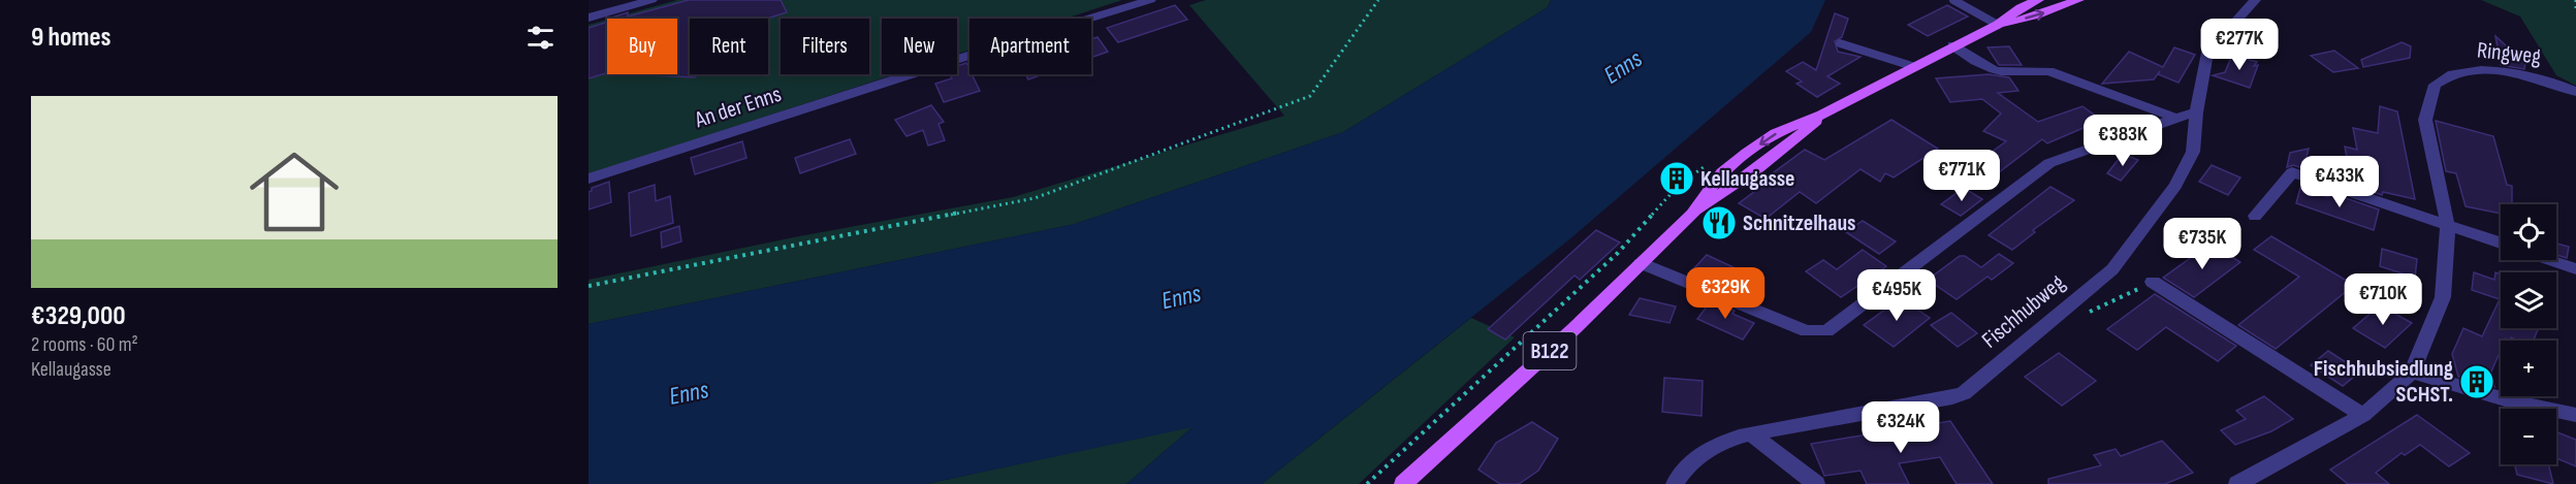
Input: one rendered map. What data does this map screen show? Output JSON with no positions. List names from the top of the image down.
{
  "streets": {
    "main road": ["B122"],
    "street": ["Ringweg", "An der Enns", "Fischhubweg"]
  },
  "water": ["Enns"],
  "places": {
    "building": ["Kellaugasse", "Fischhubsiedlung SCHST."],
    "restaurant": ["Schnitzelhaus"]
  },
  "page": {
    "heading": "9 homes",
    "price": [
      "€277K",
      "€383K",
      "€771K",
      "€433K",
      "€735K",
      "€329K",
      "€495K",
      "€710K",
      "€324K"
    ],
    "chip": [
      "Buy",
      "Rent",
      "Filters",
      "New",
      "Apartment"
    ],
    "list": [
      {
        "name": "€329,000",
        "note": "2 rooms · 60 m² · Kellaugasse"
      }
    ],
    "map_buttons": ["+", "−"]
  }
}
